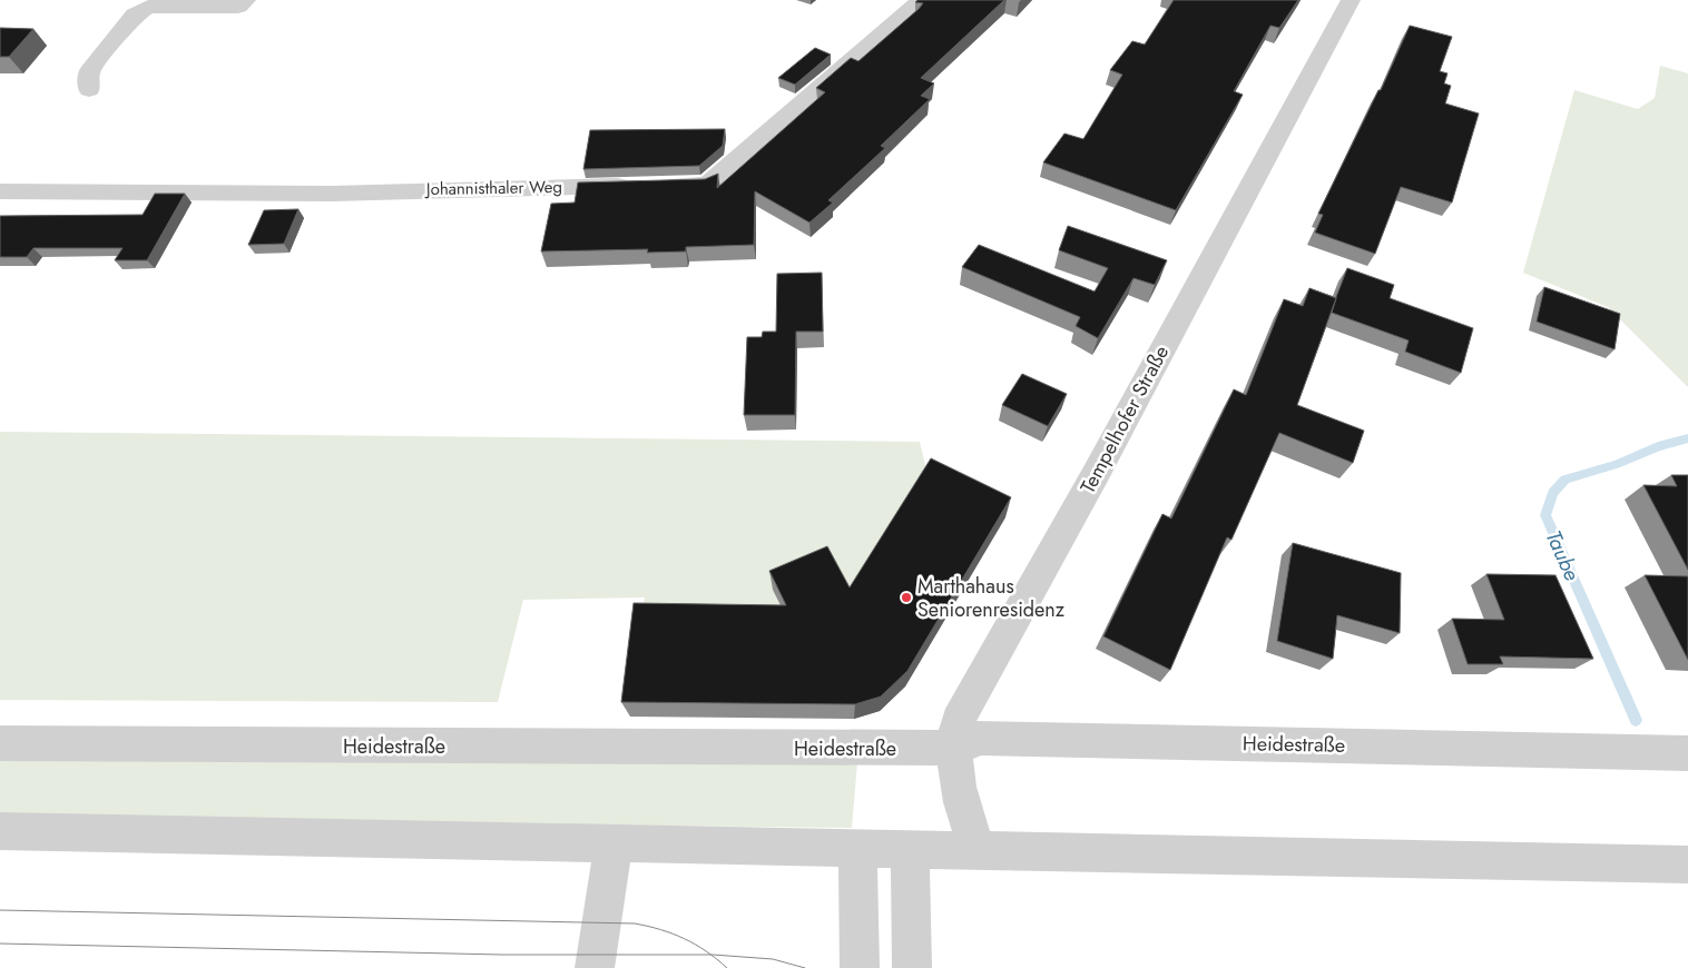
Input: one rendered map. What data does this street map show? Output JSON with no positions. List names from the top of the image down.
{
  "streets": {
    "street": ["Johannisthaler Weg", "Tempelhofer Straße", "Heidestraße"]
  },
  "crossings": [
    ["Tempelhofer Straße", "Heidestraße"]
  ],
  "water": ["Taube"],
  "places": ["Marthahaus Seniorenresidenz"]
}
